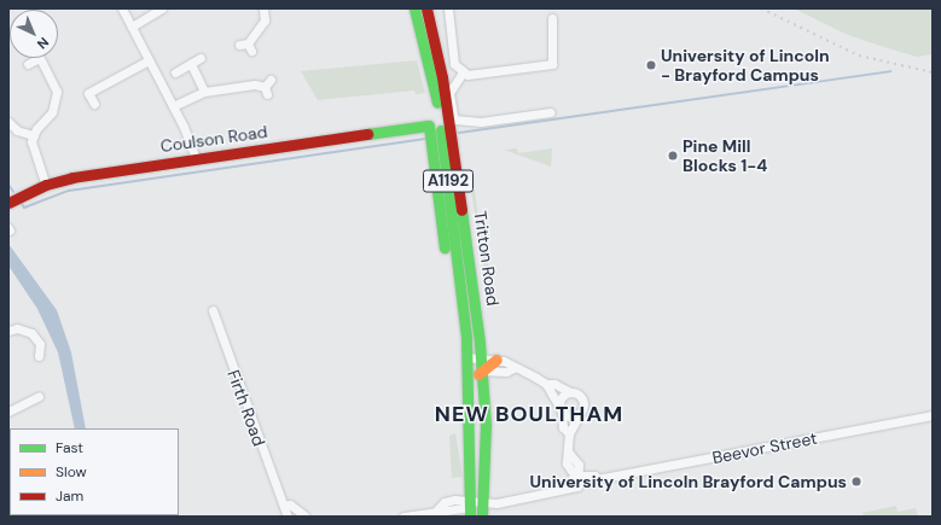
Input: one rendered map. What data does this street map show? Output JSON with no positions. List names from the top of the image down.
{
  "streets": {
    "main road": ["Coulson Road", "A1192", "Tritton Road"],
    "street": ["Firth Road", "Beevor Street"]
  },
  "districts": ["NEW BOULTHAM"],
  "places": ["University of Lincoln - Brayford Campus", "Pine Mill Blocks 1-4", "University of Lincoln Brayford Campus"],
  "legend": ["Fast", "Slow", "Jam"],
  "north": "bottom right"
}
